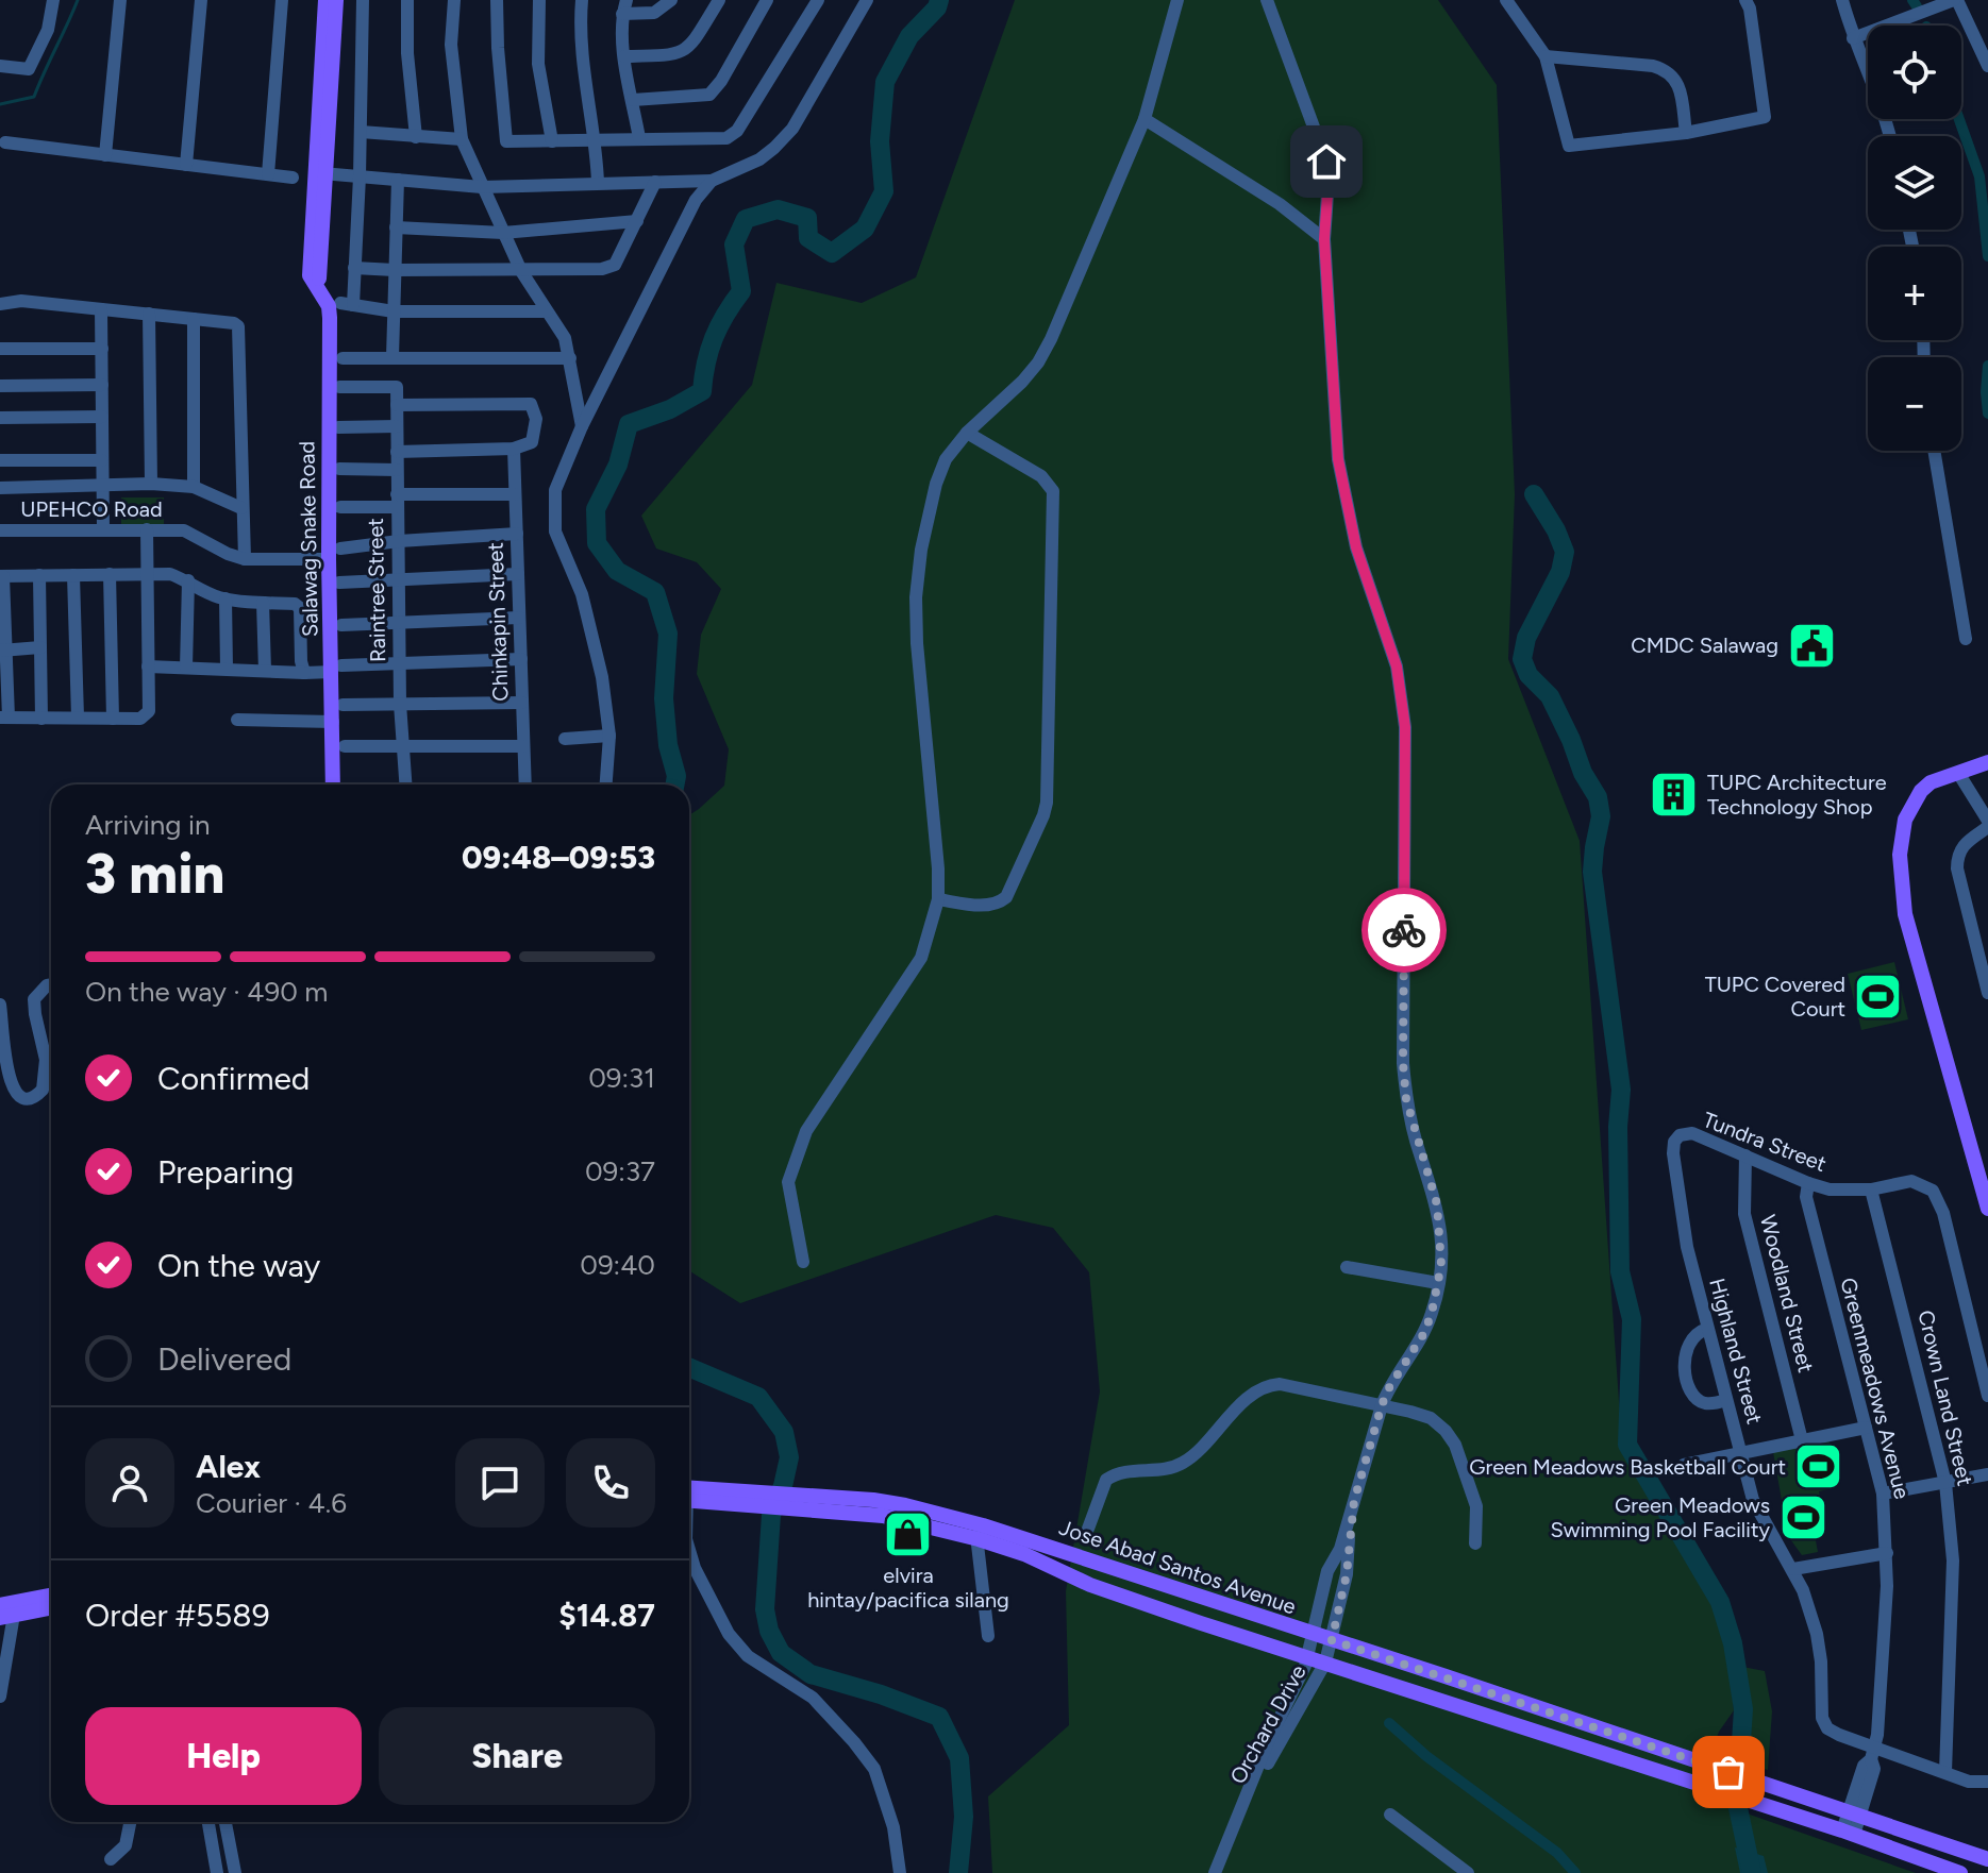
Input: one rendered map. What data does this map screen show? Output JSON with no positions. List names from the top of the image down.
{
  "streets": {
    "main road": ["Salawag Snake Road", "Jose Abad Santos Avenue"],
    "street": [
      "UPEHCO Road",
      "Raintree Street",
      "Chinkapin Street",
      "Tundra Street",
      "Woodland Street",
      "Highland Street",
      "Greenmeadows Avenue",
      "Crown Land Street",
      "Orchard Drive"
    ]
  },
  "crossings": [
    ["UPEHCO Road", "Salawag Snake Road"],
    ["UPEHCO Road", "Raintree Street"],
    ["UPEHCO Road", "Chinkapin Street"],
    ["Tundra Street", "Woodland Street"],
    ["Tundra Street", "Highland Street"],
    ["Tundra Street", "Greenmeadows Avenue"],
    ["Tundra Street", "Crown Land Street"],
    ["Highland Street", "Greenmeadows Avenue"],
    ["Greenmeadows Avenue", "Jose Abad Santos Avenue"],
    ["Jose Abad Santos Avenue", "Orchard Drive"]
  ],
  "places": {
    "public building": ["CMDC Salawag"],
    "building": ["TUPC Architecture Technology Shop"],
    "sports": ["TUPC Covered Court", "Green Meadows Basketball Court", "Green Meadows Swimming Pool Facility"],
    "shop": ["elvira hintay/pacifica silang"]
  },
  "page": {
    "map_buttons": ["+", "−"],
    "heading": ["3 min", "Arriving in", "09:48–09:53"],
    "panel": [
      "Alex",
      "Courier · 4.6",
      "Order #5589",
      "$14.87"
    ],
    "bar": "On the way · 490 m",
    "list": [
      ["Confirmed", "09:31"],
      ["Preparing", "09:37"],
      ["On the way", "09:40"],
      "Delivered"
    ],
    "buttons": ["Help", "Share"]
  }
}
